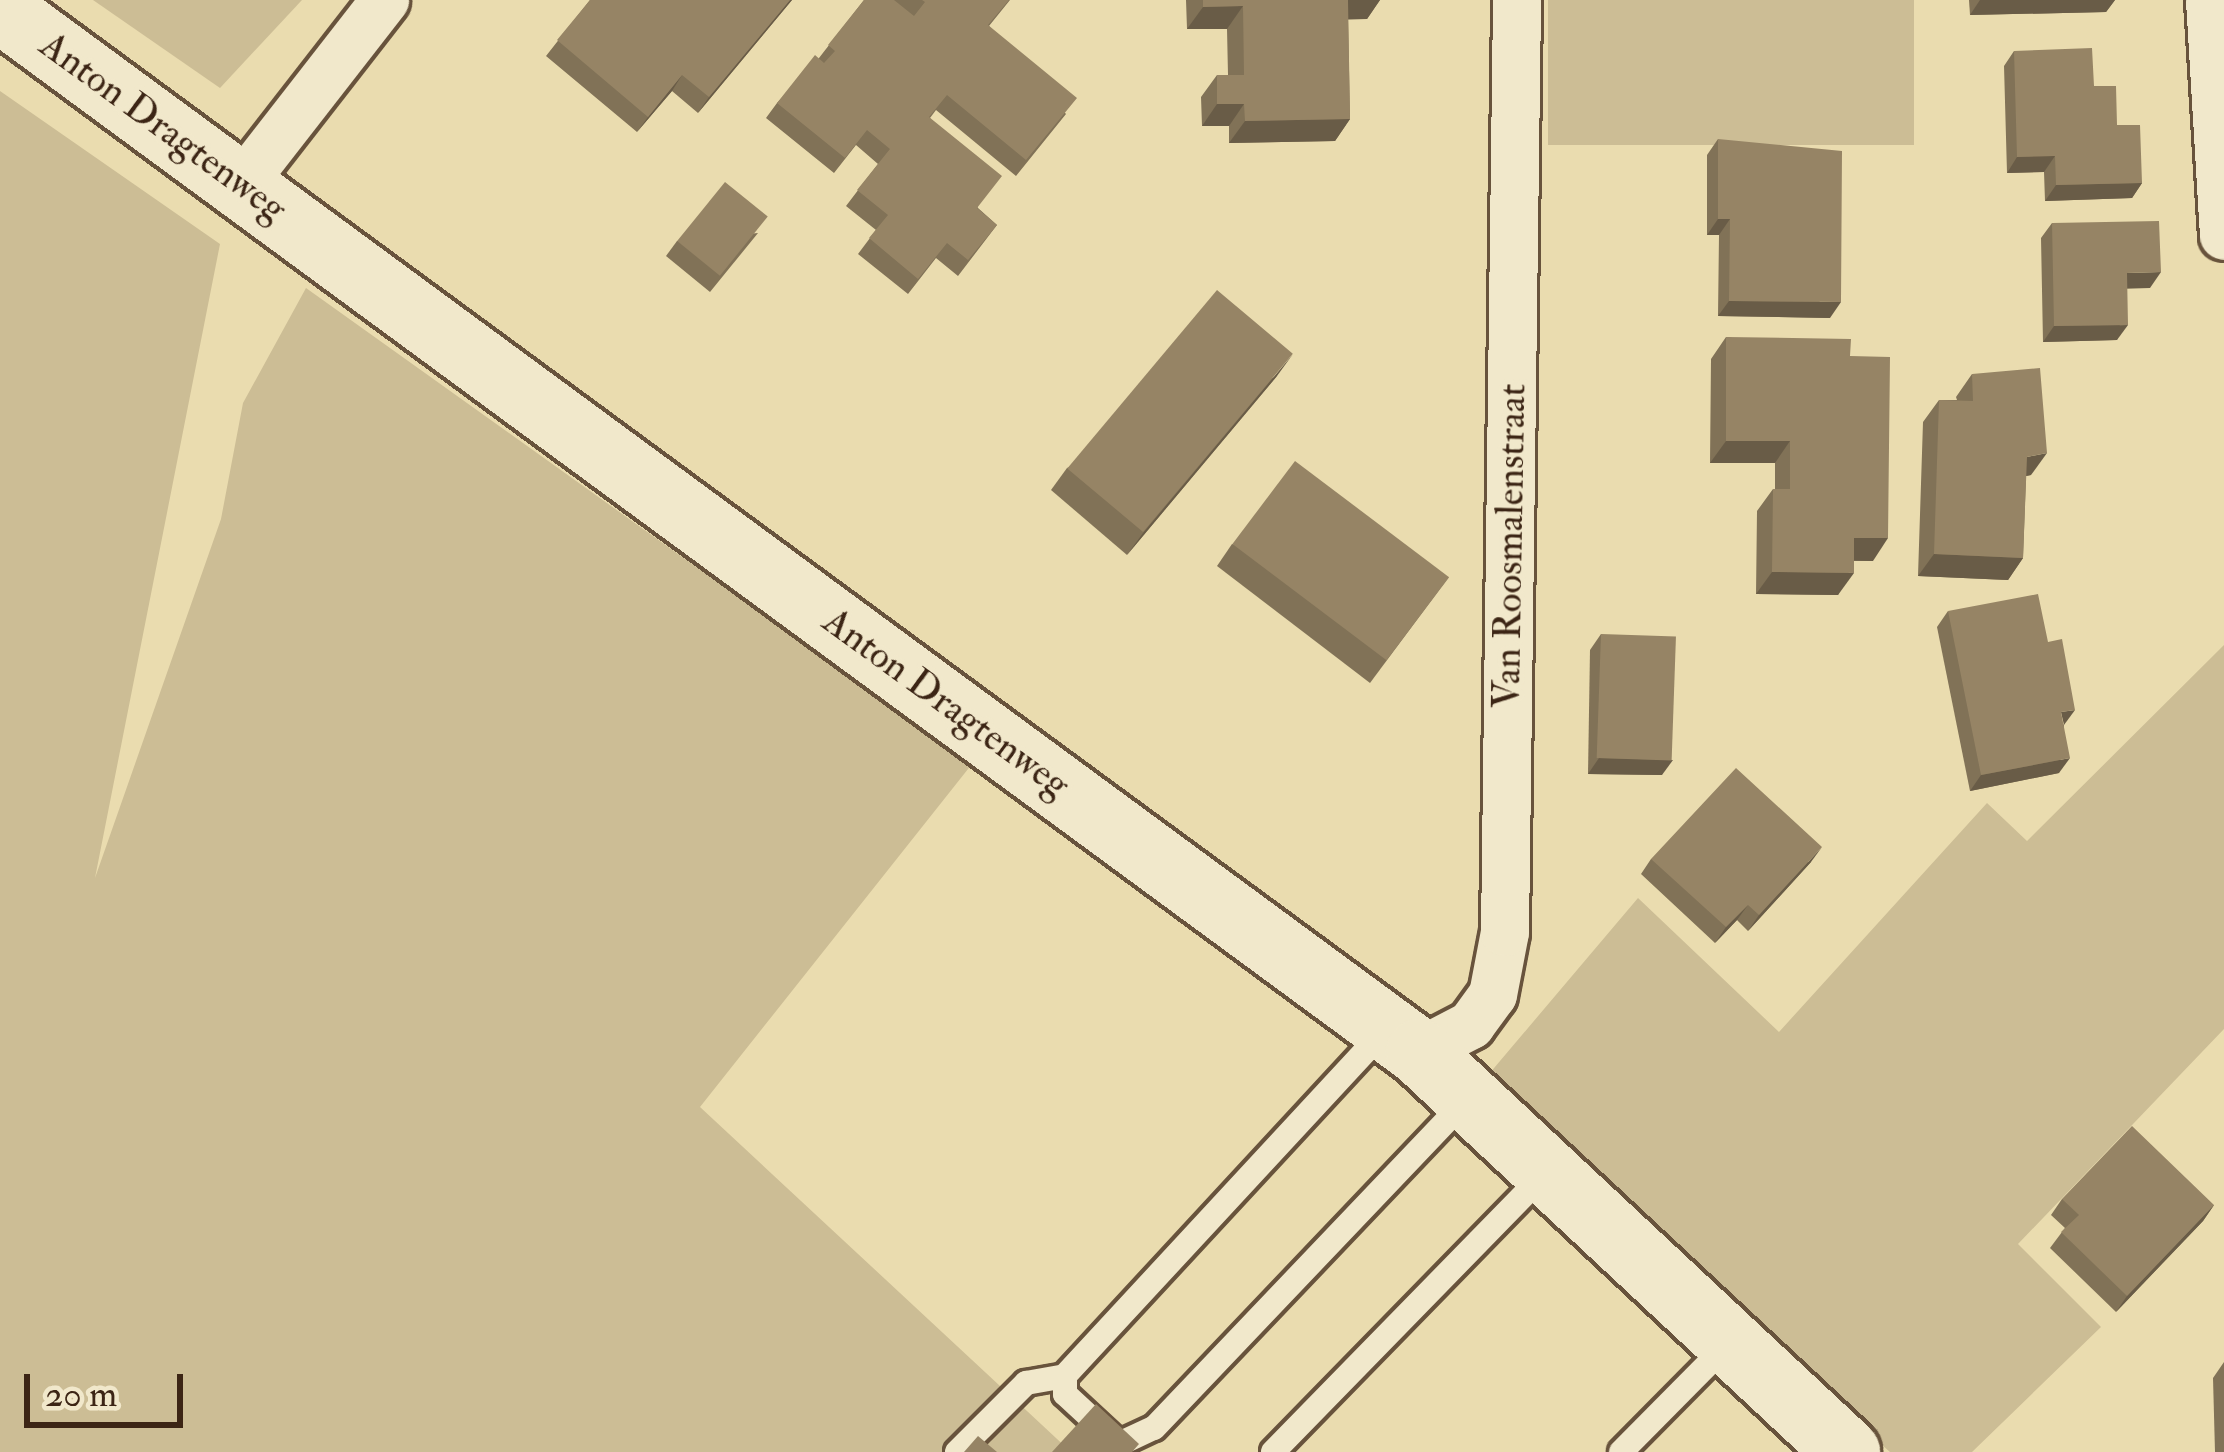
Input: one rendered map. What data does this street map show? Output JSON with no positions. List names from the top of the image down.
{
  "streets": {
    "main road": ["Anton Dragtenweg"],
    "street": ["Van Roosmalenstraat"]
  },
  "crossings": [
    ["Anton Dragtenweg", "Van Roosmalenstraat"]
  ],
  "scale_bar": "20 m"
}
